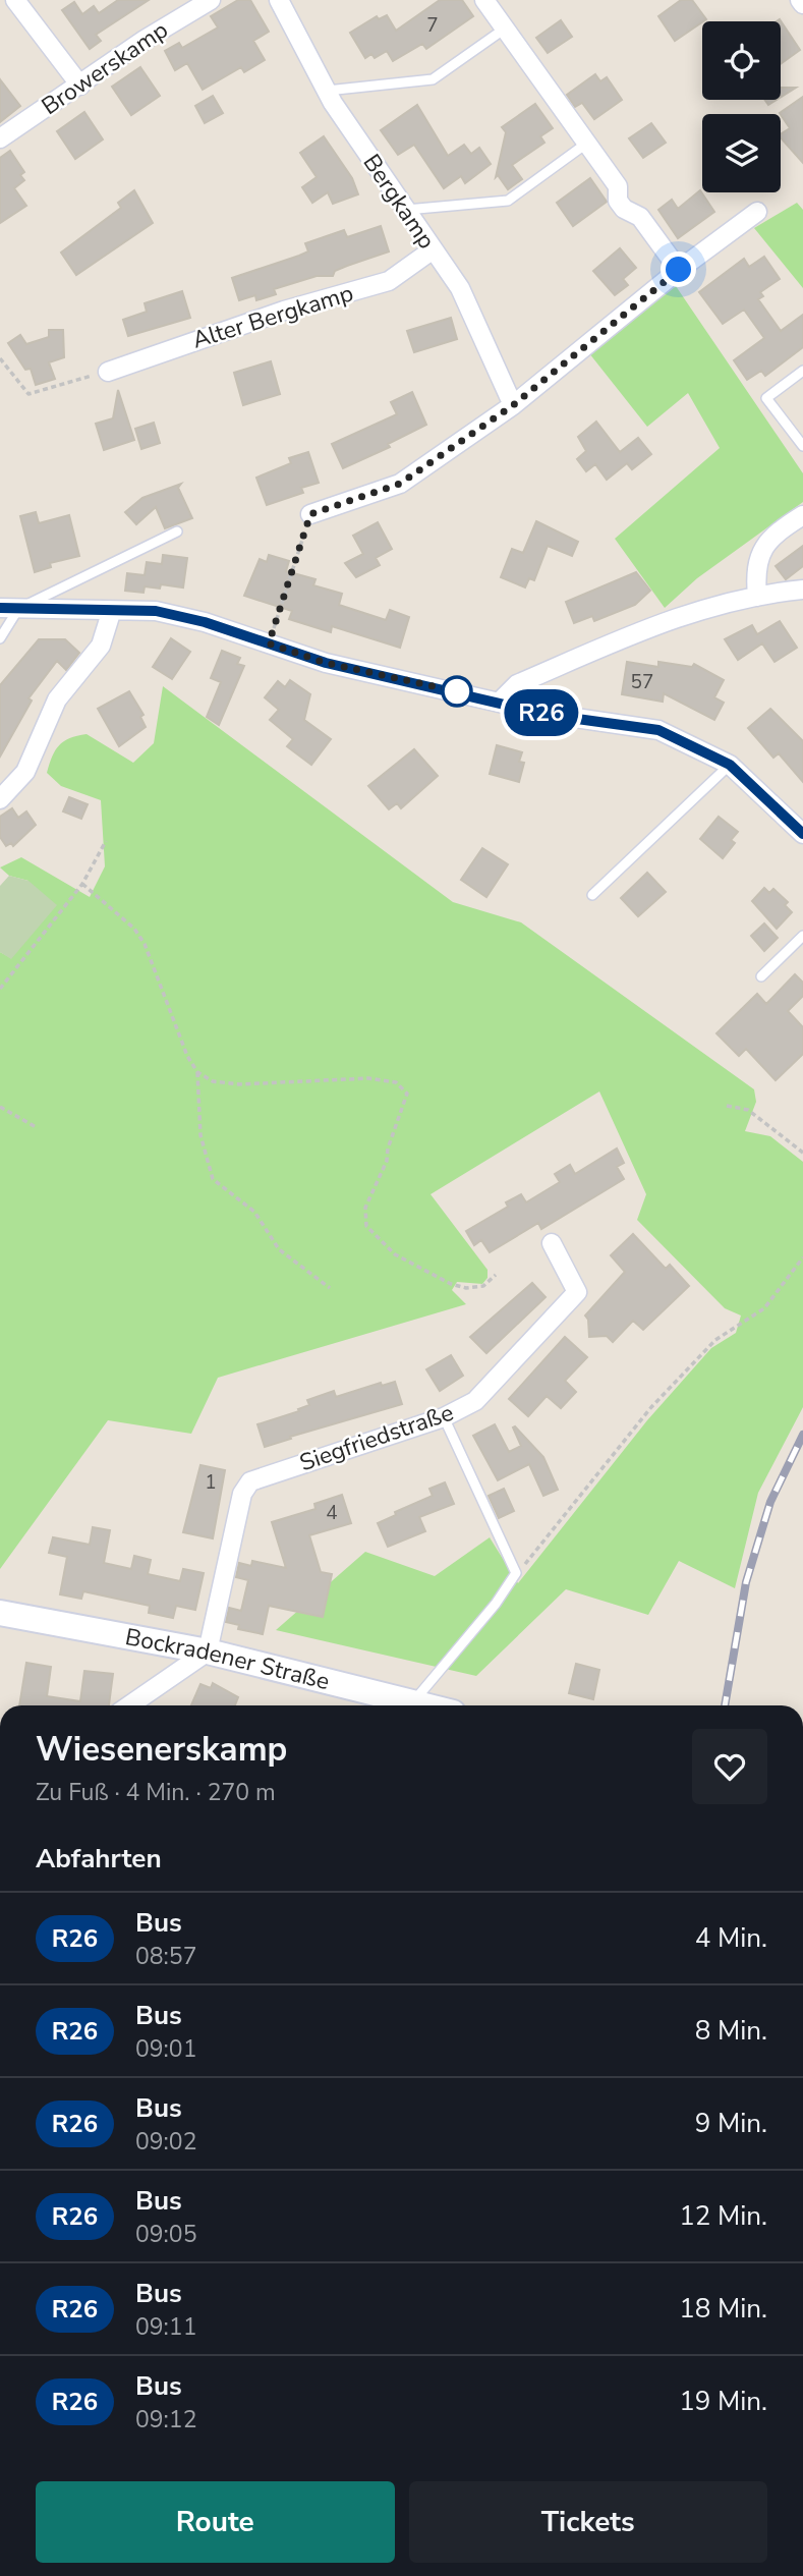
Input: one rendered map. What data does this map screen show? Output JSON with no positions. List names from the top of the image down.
{
  "streets": {
    "street": [
      "Browerskamp",
      "Bergkamp",
      "Alter Bergkamp",
      "Siegfriedstraße",
      "Bockradener Straße"
    ]
  },
  "crossings": [
    ["Bergkamp", "Alter Bergkamp"],
    ["Siegfriedstraße", "Bockradener Straße"]
  ],
  "lines": ["bus line R26"],
  "house_numbers": [
    "7",
    "57",
    "1",
    "4"
  ],
  "page": {
    "on_map": "R26",
    "heading": [
      ["Wiesenerskamp", "Zu Fuß · 4 Min. · 270 m"],
      "Abfahrten"
    ],
    "list": [
      {
        "mark": "R26",
        "name": "Bus",
        "note": "08:57",
        "value": "4 Min."
      },
      {
        "mark": "R26",
        "name": "Bus",
        "note": "09:01",
        "value": "8 Min."
      },
      {
        "mark": "R26",
        "name": "Bus",
        "note": "09:02",
        "value": "9 Min."
      },
      {
        "mark": "R26",
        "name": "Bus",
        "note": "09:05",
        "value": "12 Min."
      },
      {
        "mark": "R26",
        "name": "Bus",
        "note": "09:11",
        "value": "18 Min."
      },
      {
        "mark": "R26",
        "name": "Bus",
        "note": "09:12",
        "value": "19 Min."
      }
    ],
    "buttons": ["Route", "Tickets"]
  }
}
